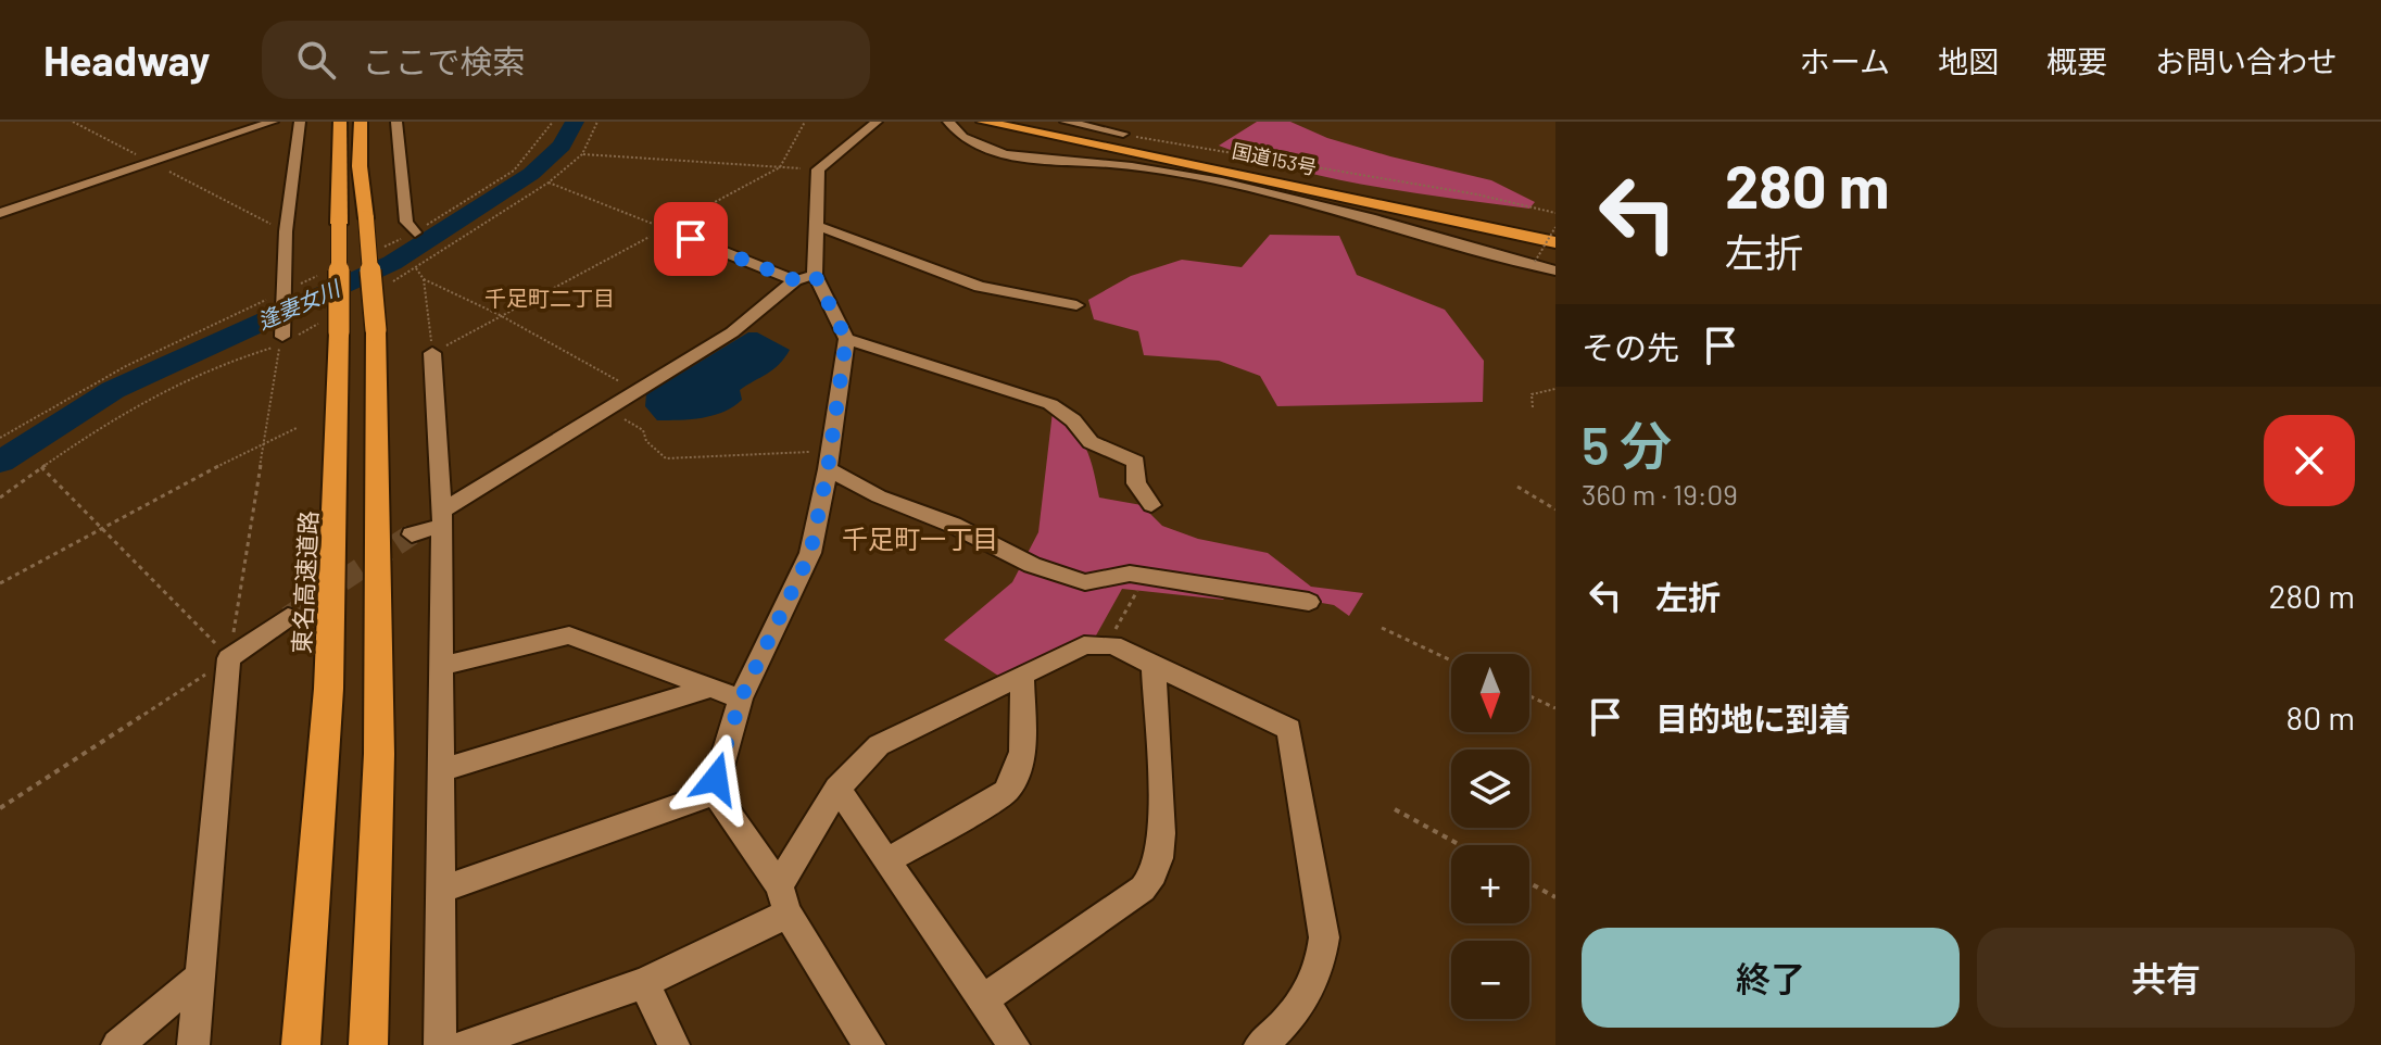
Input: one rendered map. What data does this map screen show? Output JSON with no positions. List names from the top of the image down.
{
  "streets": {
    "highway": ["国道153号", "東名高速道路"]
  },
  "districts": ["千足町二丁目", "千足町一丁目"],
  "water": ["逢妻女川"],
  "north": "bottom",
  "page": {
    "header": "Headway",
    "search": "ここで検索",
    "nav": [
      "ホーム",
      "地図",
      "概要",
      "お問い合わせ"
    ],
    "turn": ["280 m", "左折"],
    "then": "その先",
    "heading": ["5 分", "360 m · 19:09"],
    "list": [
      {
        "name": "左折",
        "value": "280 m"
      },
      {
        "name": "目的地に到着",
        "value": "80 m"
      }
    ],
    "map_buttons": ["+", "−"],
    "buttons": ["終了", "共有"]
  }
}
